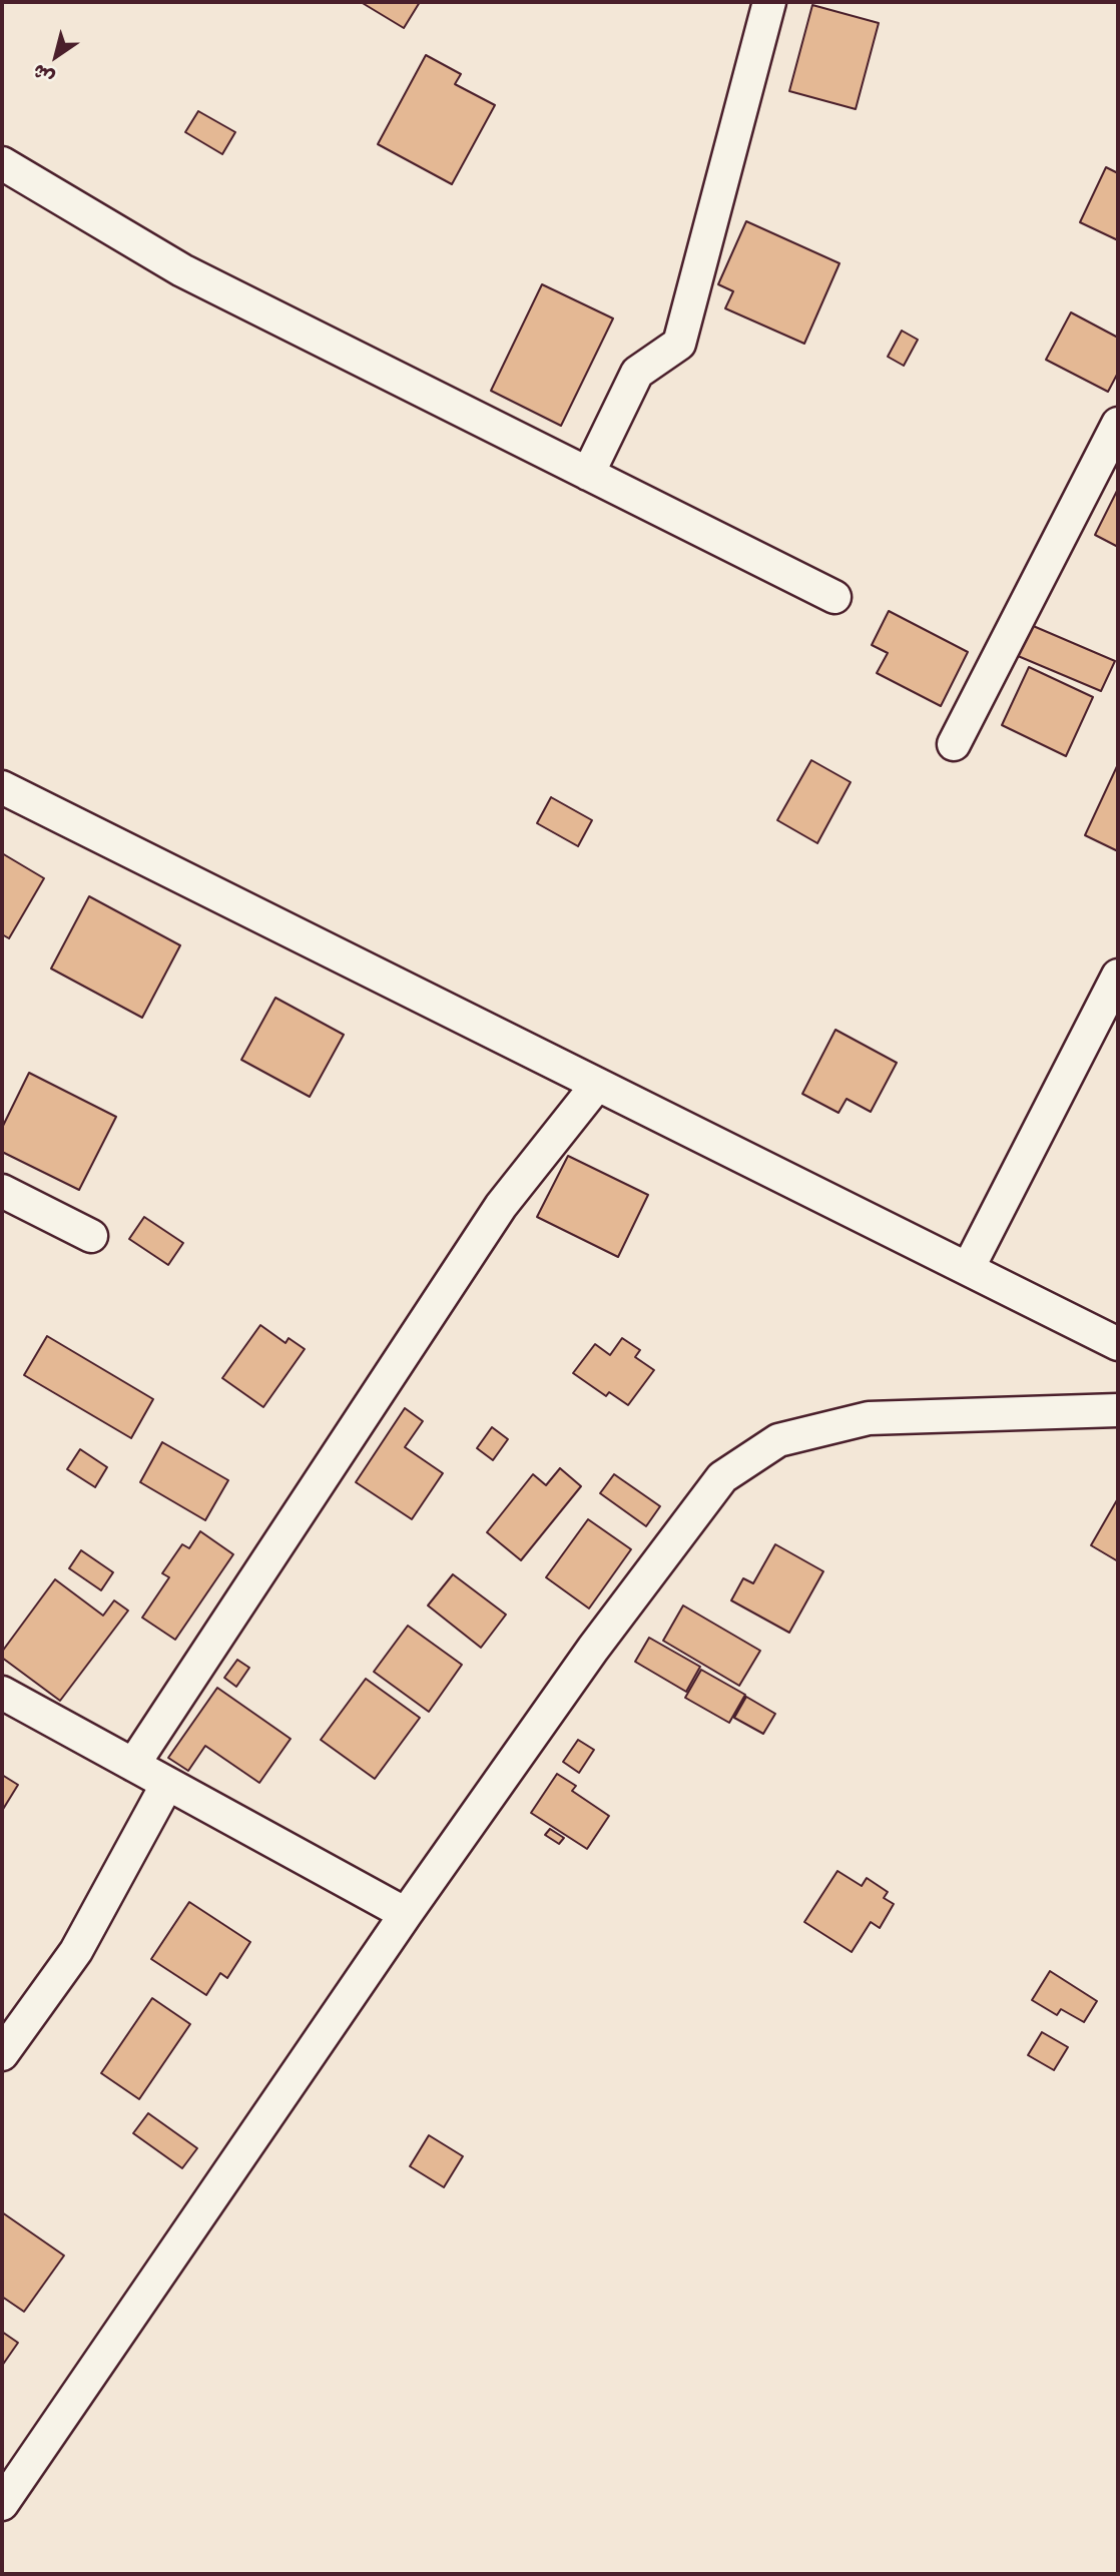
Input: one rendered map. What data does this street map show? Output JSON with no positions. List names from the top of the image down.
{
  "north": "bottom left"
}
